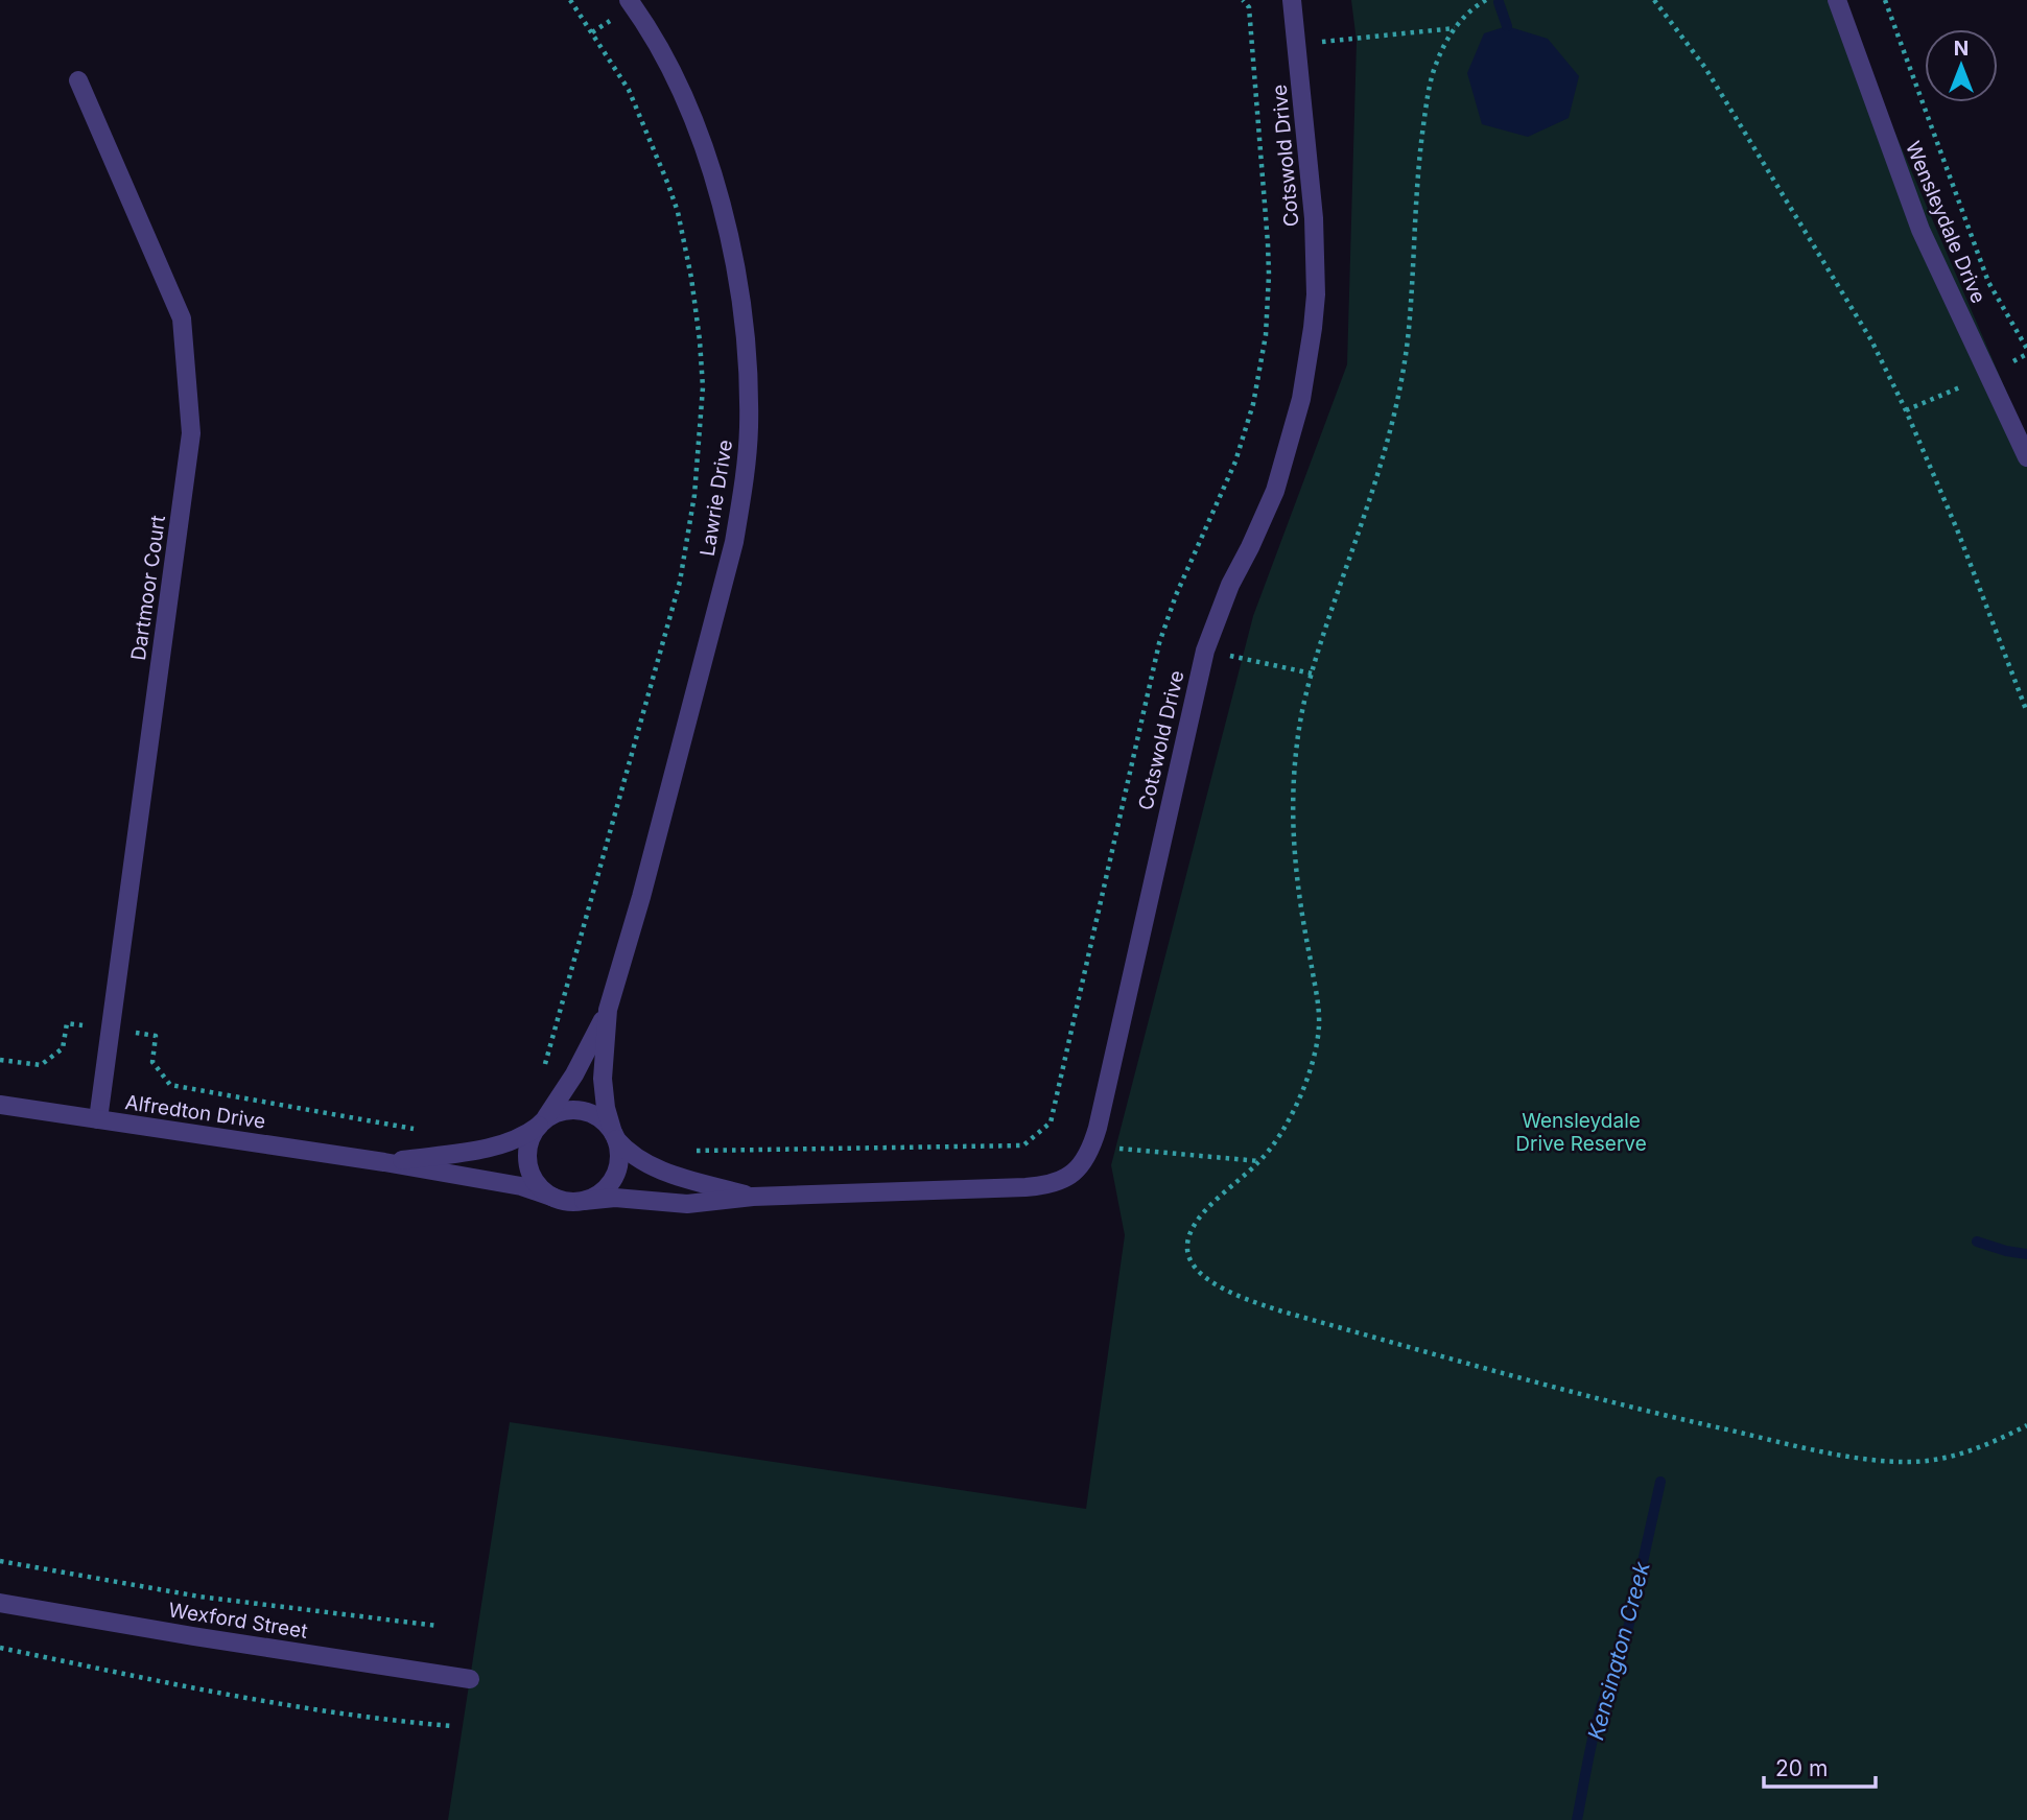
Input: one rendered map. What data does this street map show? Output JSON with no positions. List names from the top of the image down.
{
  "streets": {
    "street": [
      "Cotswold Drive",
      "Wensleydale Drive",
      "Lawrie Drive",
      "Dartmoor Court",
      "Alfredton Drive",
      "Wexford Street"
    ]
  },
  "crossings": [
    ["Cotswold Drive", "Lawrie Drive"],
    ["Cotswold Drive", "Alfredton Drive"],
    ["Lawrie Drive", "Alfredton Drive"],
    ["Dartmoor Court", "Alfredton Drive"]
  ],
  "water": ["Kensington Creek"],
  "parks": ["Wensleydale Drive Reserve"],
  "scale_bar": "20 m",
  "north": "top"
}
